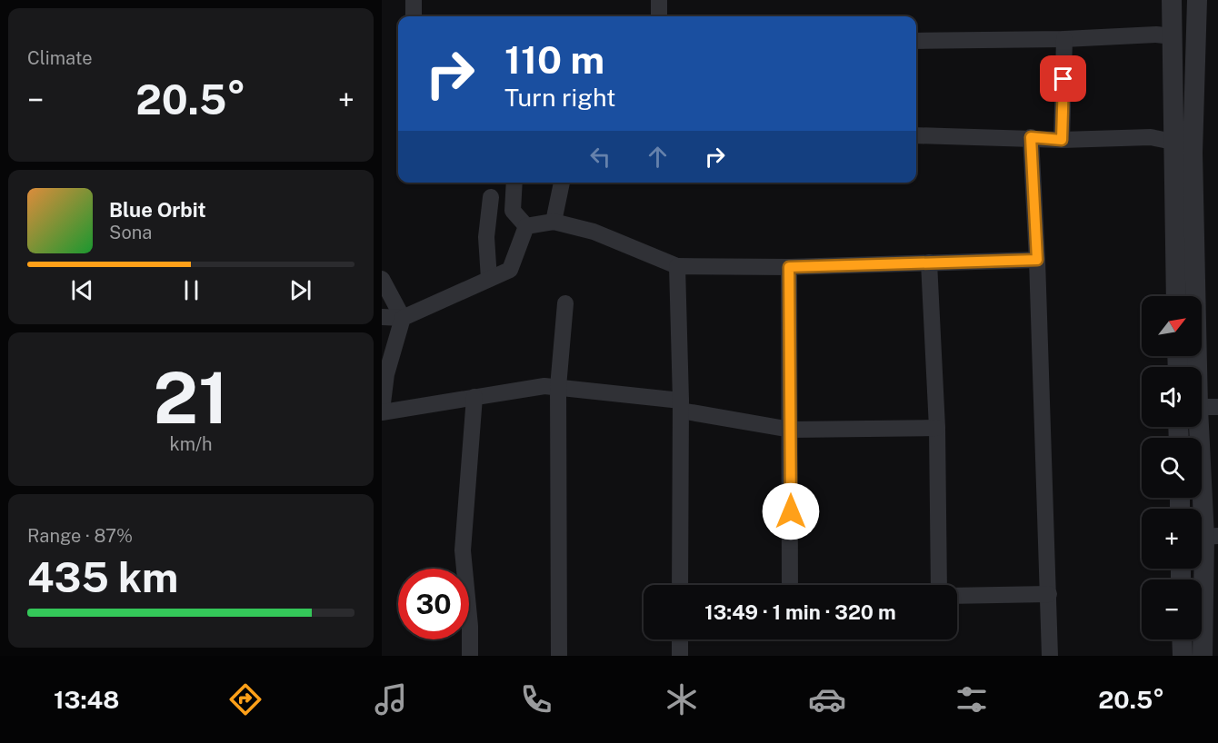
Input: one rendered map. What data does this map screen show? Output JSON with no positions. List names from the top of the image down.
{
  "north": "top right",
  "page": {
    "tile": [
      "Climate",
      ["21", "km/h"],
      ["Range · 87%", "435 km"]
    ],
    "turn": ["110 m", "Turn right"],
    "heat": ["−", "20.5°", "+"],
    "song": ["Blue Orbit", "Sona"],
    "map_buttons": ["+", "−"],
    "limit": "30",
    "trip": "13:49 · 1 min · 320 m",
    "tabs": ["13:48", "20.5°"]
  }
}
